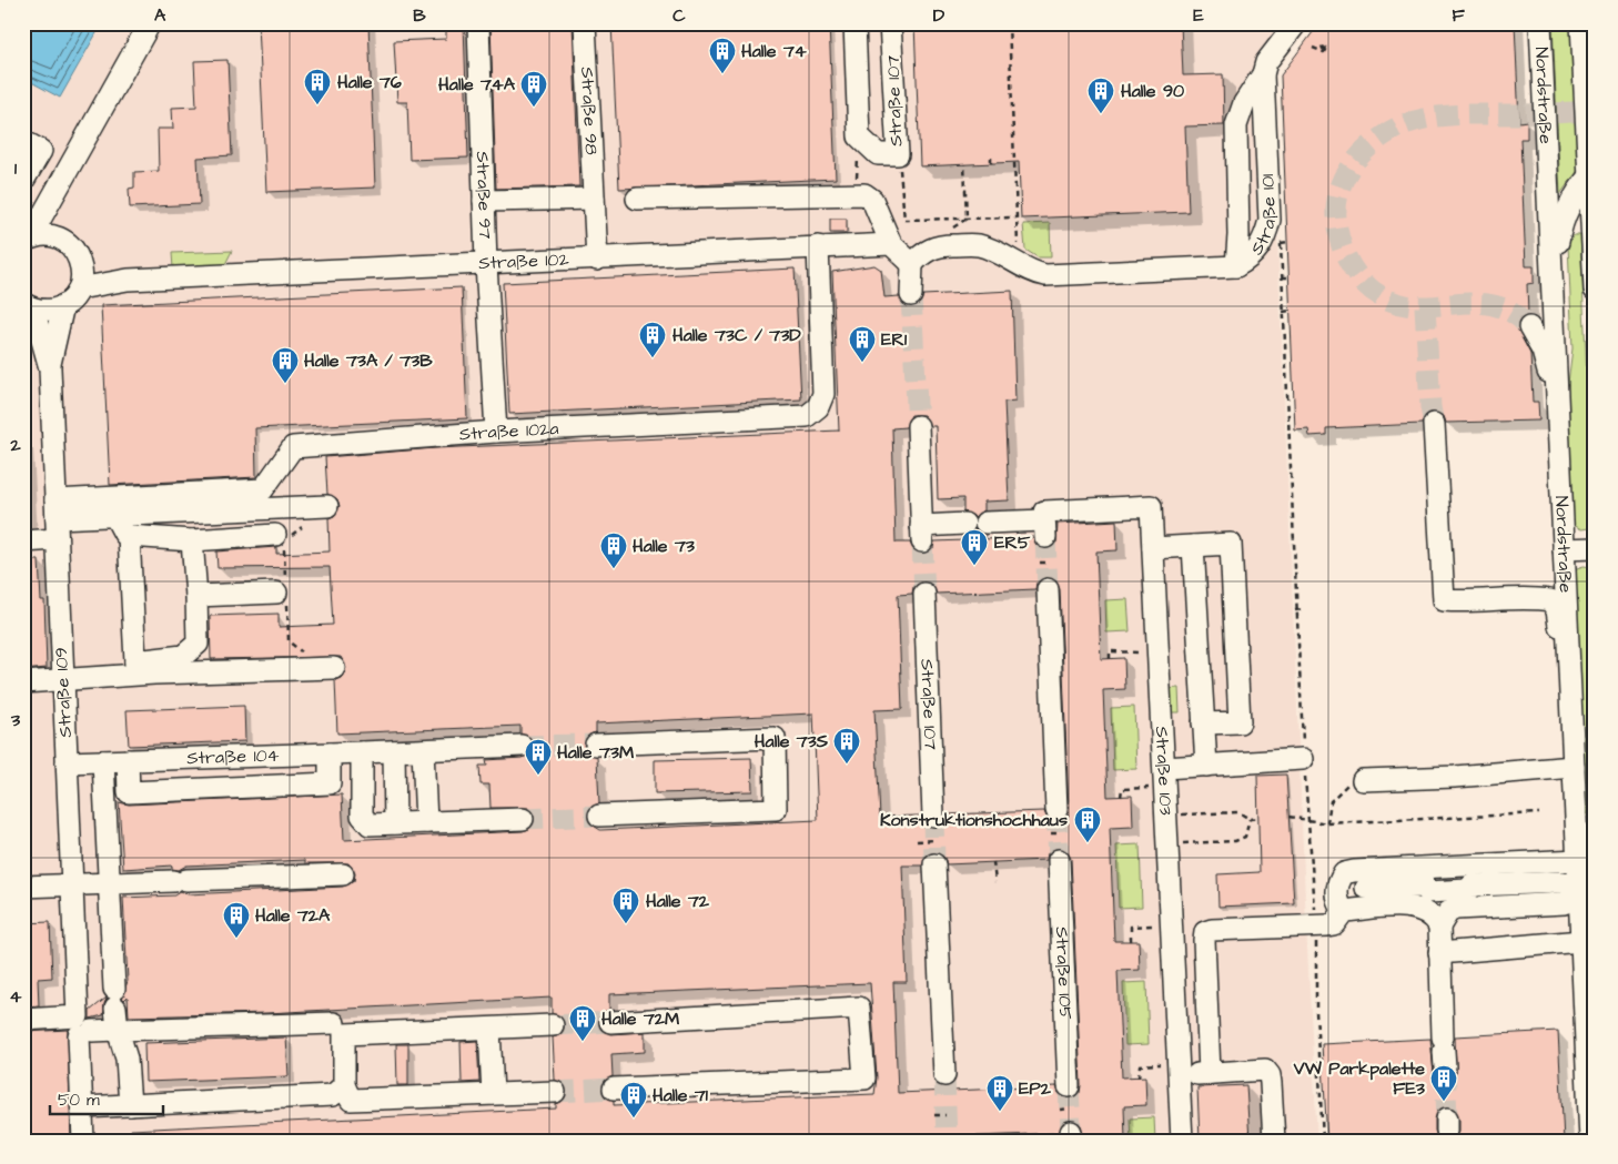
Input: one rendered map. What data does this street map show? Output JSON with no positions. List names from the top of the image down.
{
  "streets": {
    "street": [
      "Nordstraße",
      "Straße 107",
      "Straße 98",
      "Straße 97",
      "Straße 101",
      "Straße 102",
      "Straße 102a",
      "Straße 109",
      "Straße 104",
      "Straße 103",
      "Straße 105"
    ]
  },
  "crossings": [
    ["Straße 98", "Straße 102"],
    ["Straße 97", "Straße 102"],
    ["Straße 97", "Straße 102a"],
    ["Straße 102", "Straße 102a"],
    ["Straße 102a", "Straße 109"],
    ["Straße 109", "Straße 104"]
  ],
  "places": {
    "building": [
      "Halle 74",
      "Halle 76",
      "Halle 74A",
      "Halle 90",
      "Halle 73C / 73D",
      "ER1",
      "Halle 73A / 73B",
      "ER5",
      "Halle 73",
      "Halle 73S",
      "Halle 73M",
      "Konstruktionshochhaus",
      "Halle 72",
      "Halle 72A",
      "Halle 72M",
      "VW Parkpalette FE3",
      "EP2",
      "Halle 71"
    ]
  },
  "scale_bar": "50 m",
  "grid": {
    "columns": [
      "A",
      "B",
      "C",
      "D",
      "E",
      "F"
    ],
    "rows": [
      "1",
      "2",
      "3",
      "4"
    ]
  }
}
